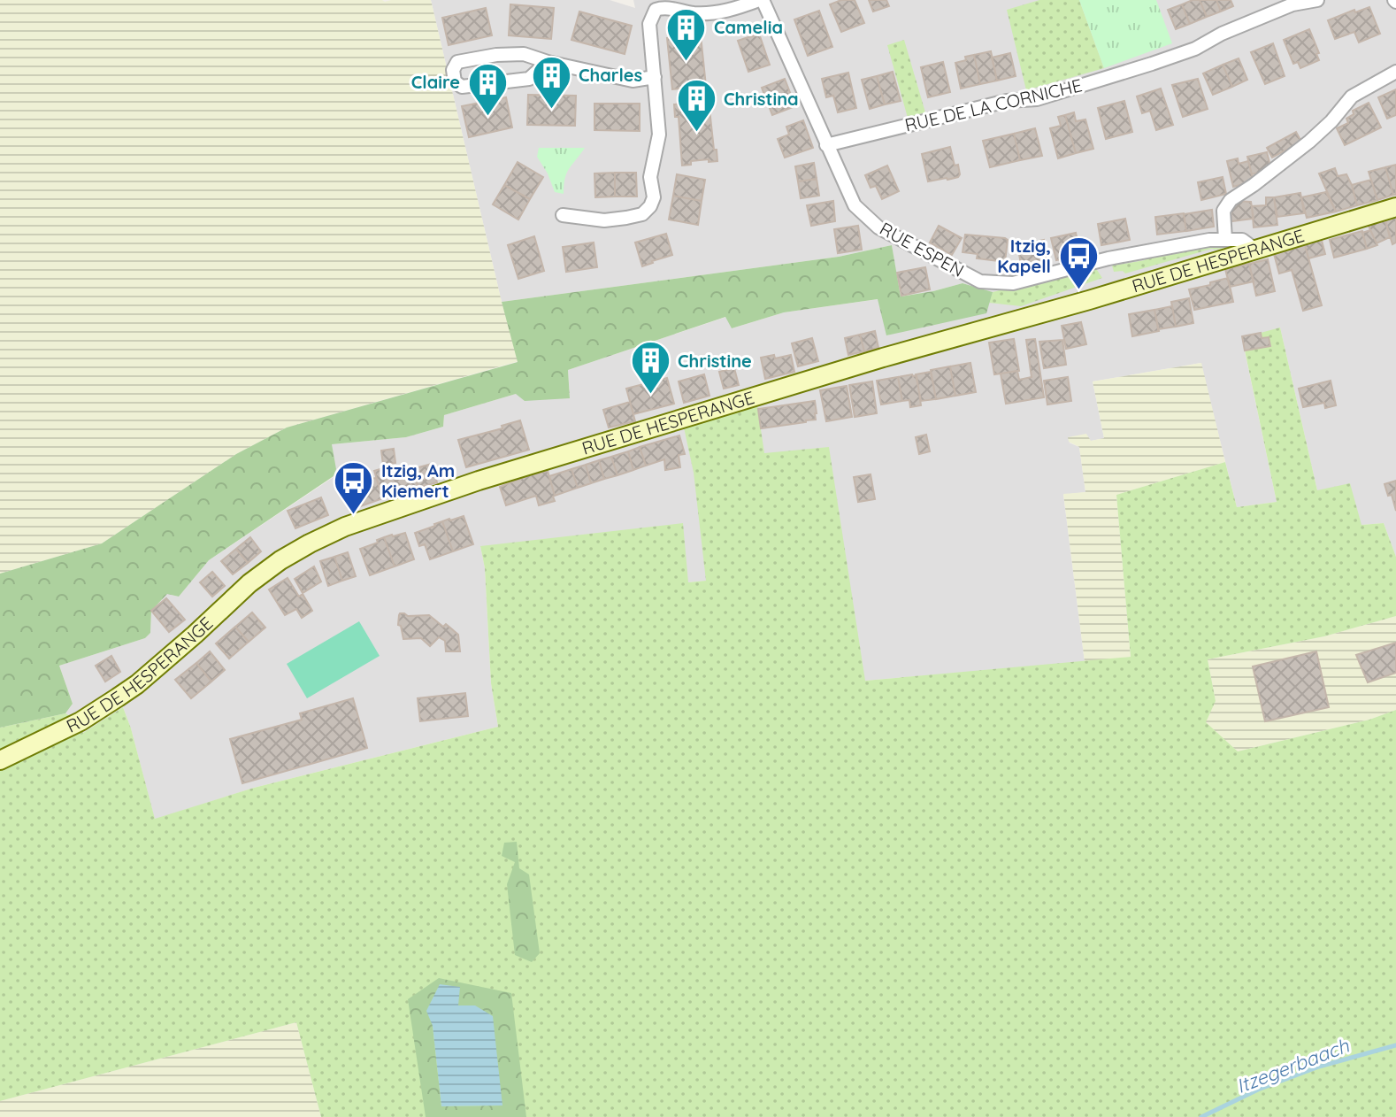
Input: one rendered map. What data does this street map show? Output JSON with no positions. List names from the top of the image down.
{
  "streets": {
    "main road": ["RUE DE HESPERANGE"],
    "street": ["RUE DE LA CORNICHE", "RUE ESPEN"]
  },
  "crossings": [
    ["RUE DE LA CORNICHE", "RUE ESPEN"],
    ["RUE ESPEN", "RUE DE HESPERANGE"]
  ],
  "water": ["Itzegerbaach"],
  "places": {
    "building": [
      "Camelia",
      "Charles",
      "Claire",
      "Christina",
      "Christine"
    ],
    "bus stop": ["Itzig, Kapell", "Itzig, Am Kiemert"]
  }
}
